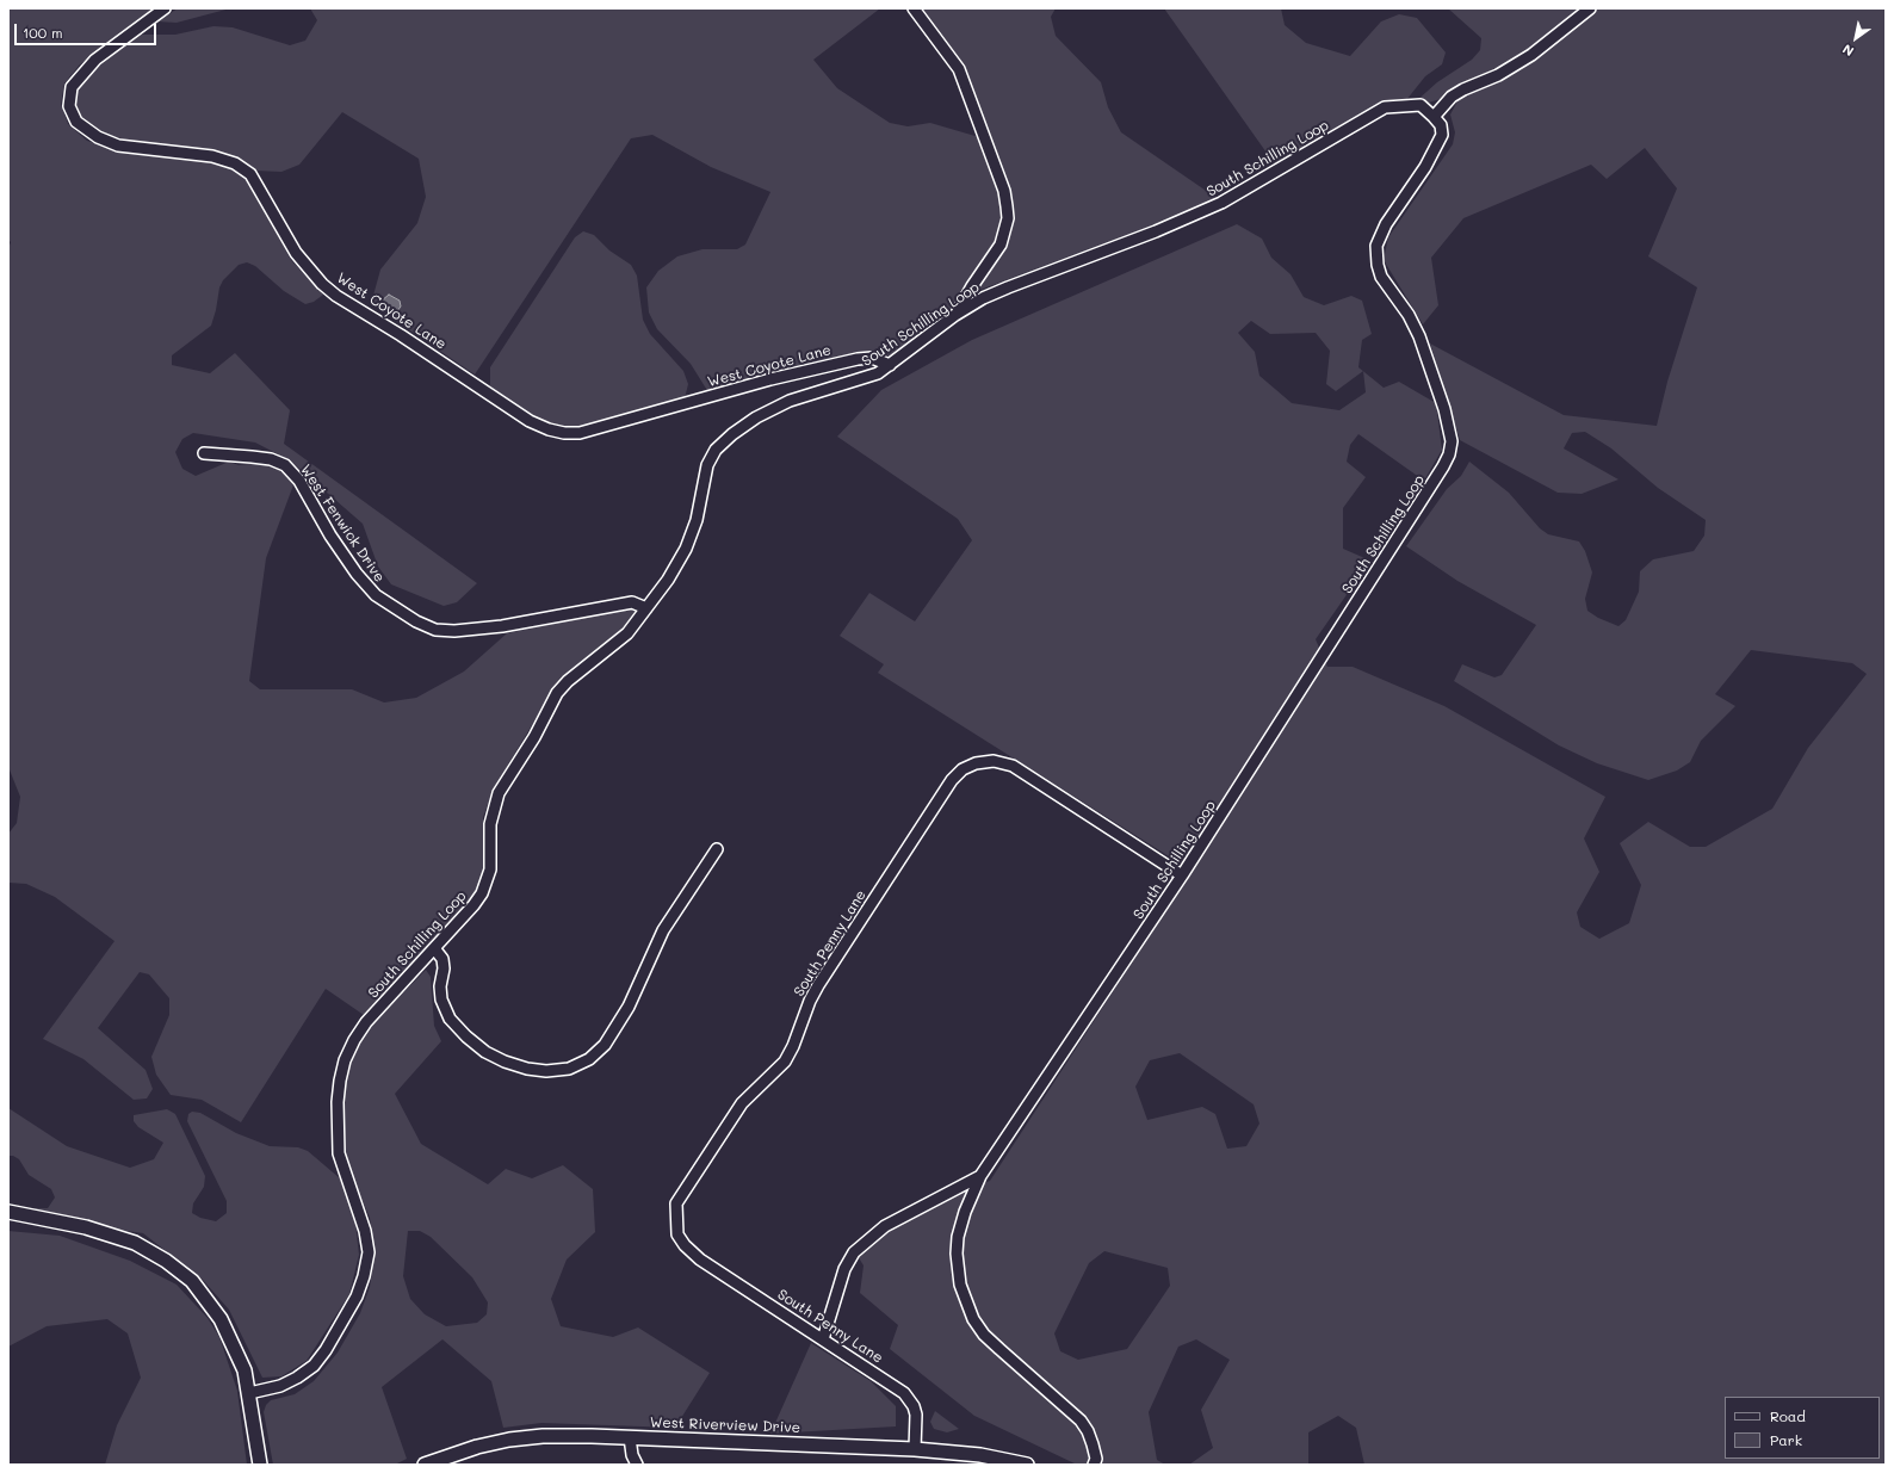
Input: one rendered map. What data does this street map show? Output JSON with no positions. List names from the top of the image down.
{
  "streets": {
    "street": [
      "South Schilling Loop",
      "West Coyote Lane",
      "West Fenwick Drive",
      "South Penny Lane",
      "West Riverview Drive"
    ]
  },
  "crossings": [
    ["South Schilling Loop", "West Coyote Lane"],
    ["South Schilling Loop", "West Fenwick Drive"],
    ["South Schilling Loop", "South Penny Lane"],
    ["South Penny Lane", "West Riverview Drive"]
  ],
  "legend": ["Road", "Park"],
  "scale_bar": "100 m",
  "north": "bottom left"
}
